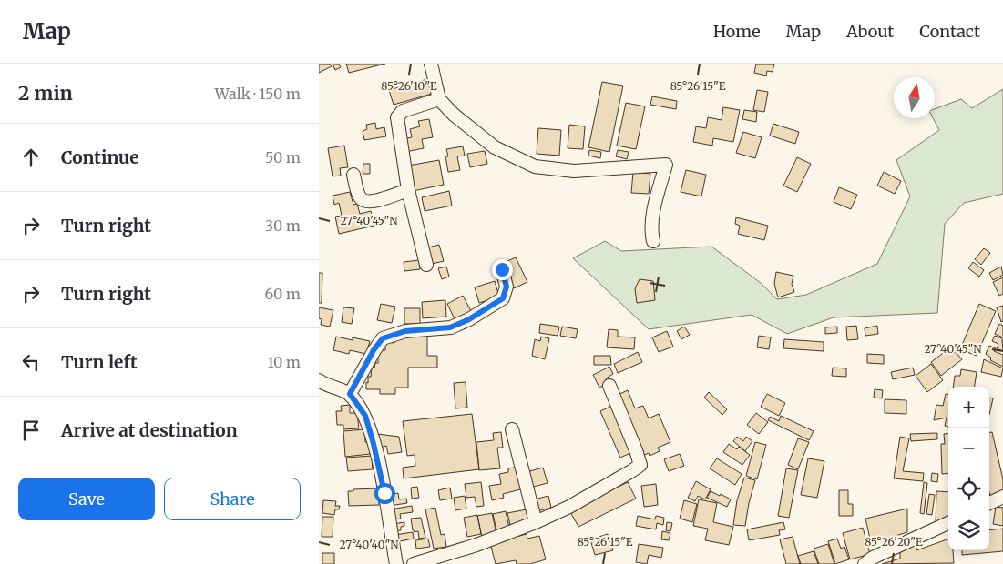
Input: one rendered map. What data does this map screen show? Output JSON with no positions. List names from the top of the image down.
{
  "north": "top",
  "page": {
    "header": "Map",
    "nav": [
      "Home",
      "Map",
      "About",
      "Contact"
    ],
    "heading": ["2 min", "Walk · 150 m"],
    "list": [
      ["Continue", "50 m"],
      ["Turn right", "30 m"],
      ["Turn right", "60 m"],
      ["Turn left", "10 m"],
      "Arrive at destination"
    ],
    "map_buttons": ["+", "−"],
    "buttons": ["Save", "Share"]
  },
  "coordinates": [
    "85°26'10\"E",
    "85°26'15\"E",
    "27°40'45\"N",
    "85°26'20\"E",
    "27°40'40\"N"
  ]
}
